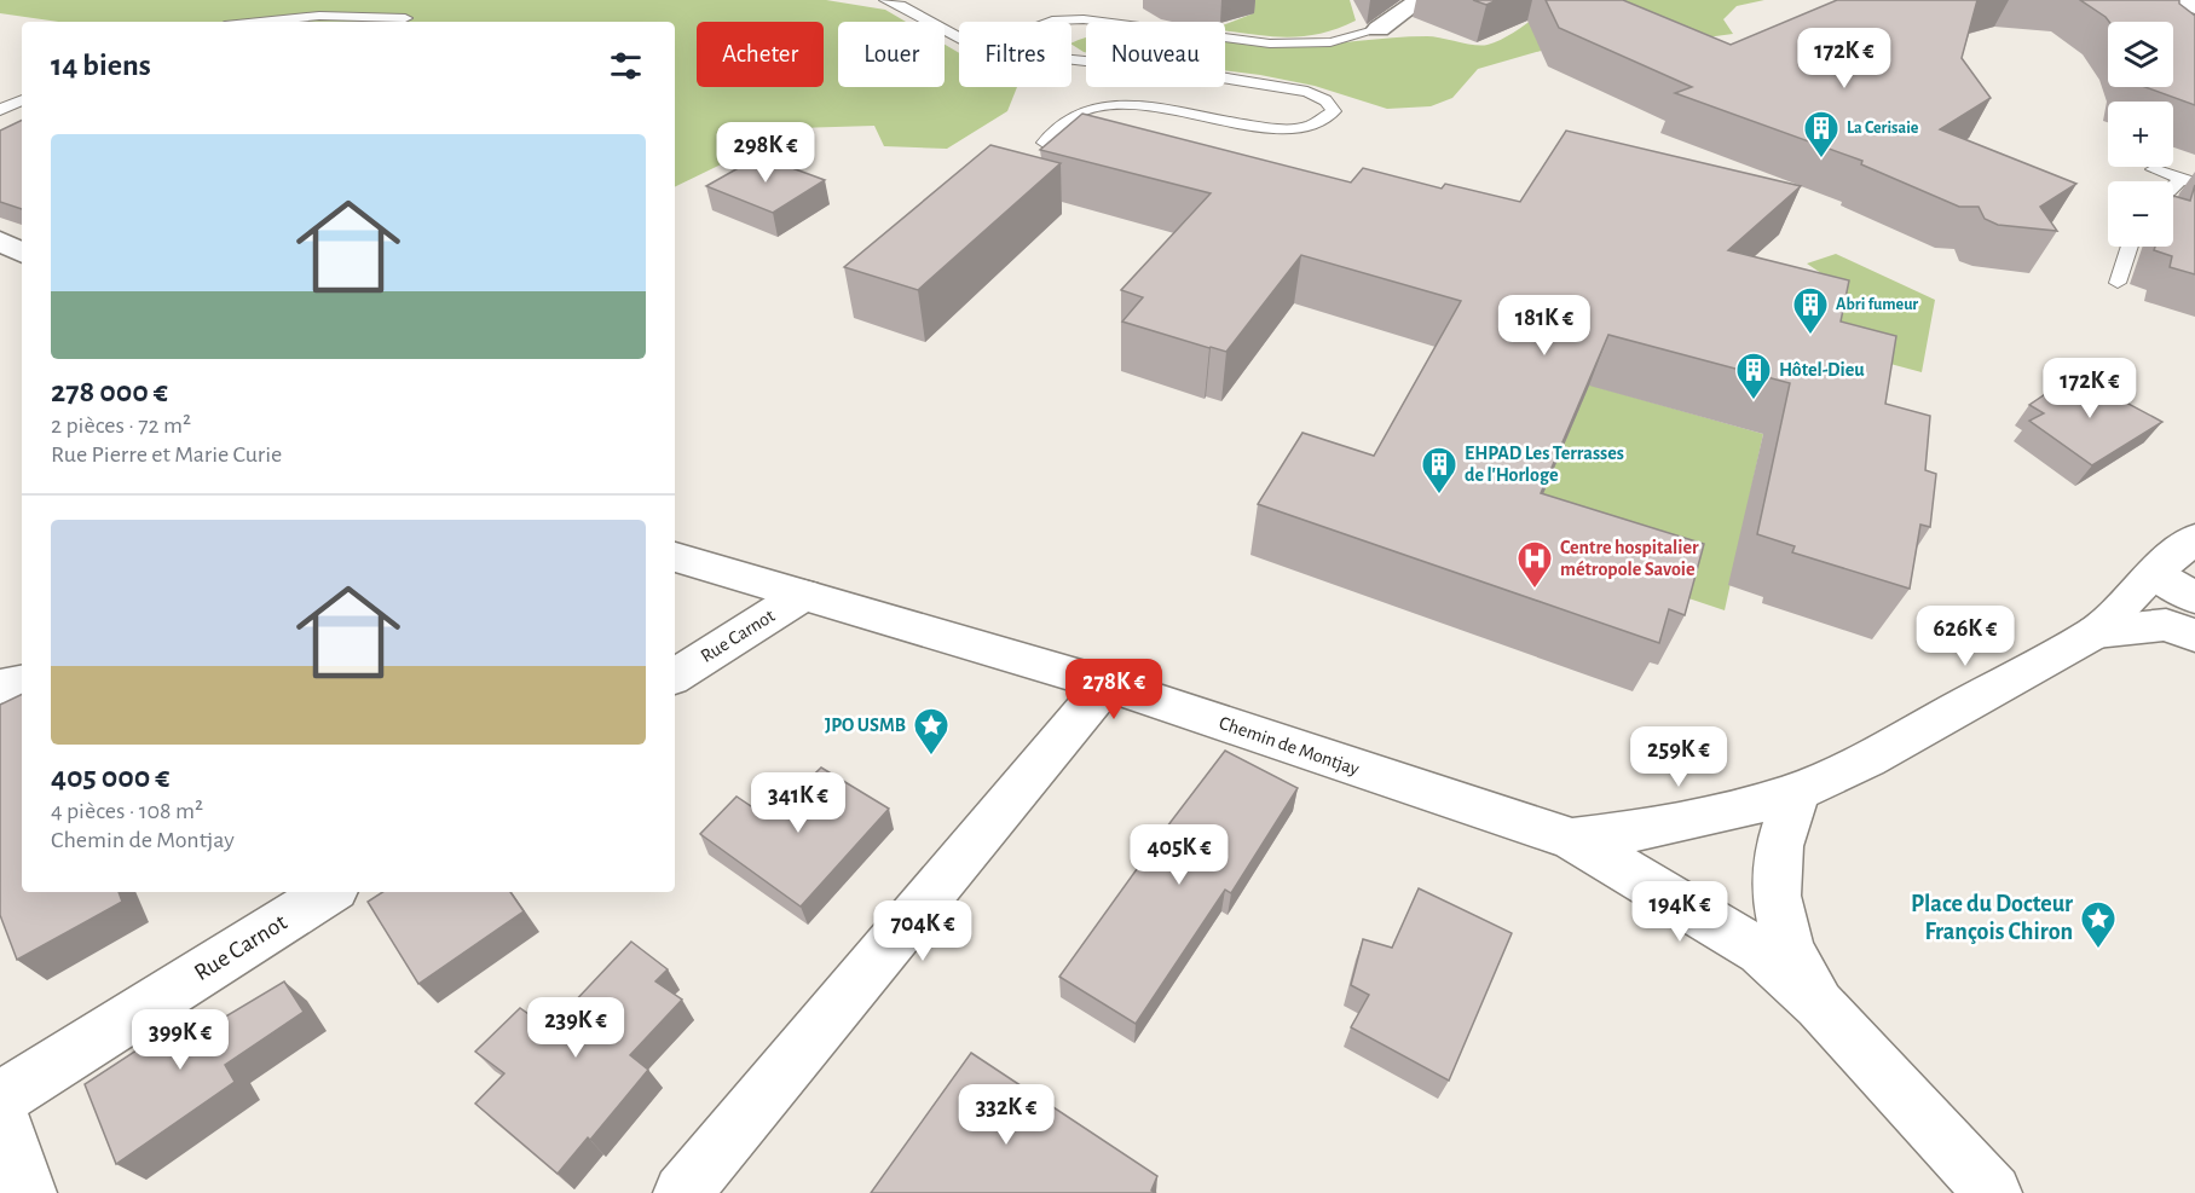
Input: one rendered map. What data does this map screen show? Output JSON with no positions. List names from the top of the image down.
{
  "streets": {
    "street": ["Rue Carnot", "Chemin de Montjay"]
  },
  "crossings": [
    ["Rue Carnot", "Chemin de Montjay"]
  ],
  "places": {
    "building": [
      "La Cerisaie",
      "Abri fumeur",
      "Hôtel-Dieu",
      "EHPAD Les Terrasses de l'Horloge"
    ],
    "hospital": ["Centre hospitalier métropole Savoie"],
    "place": ["JPO USMB", "Place du Docteur François Chiron"]
  },
  "page": {
    "map_buttons": ["+", "−"],
    "chip": [
      "Acheter",
      "Louer",
      "Filtres",
      "Nouveau"
    ],
    "heading": "14 biens",
    "price": [
      "172K €",
      "298K €",
      "181K €",
      "172K €",
      "626K €",
      "278K €",
      "259K €",
      "341K €",
      "405K €",
      "194K €",
      "704K €",
      "239K €",
      "399K €",
      "332K €"
    ],
    "list": [
      {
        "name": "278 000 €",
        "note": "2 pièces · 72 m² · Rue Pierre et Marie Curie"
      },
      {
        "name": "405 000 €",
        "note": "4 pièces · 108 m² · Chemin de Montjay"
      }
    ]
  }
}
